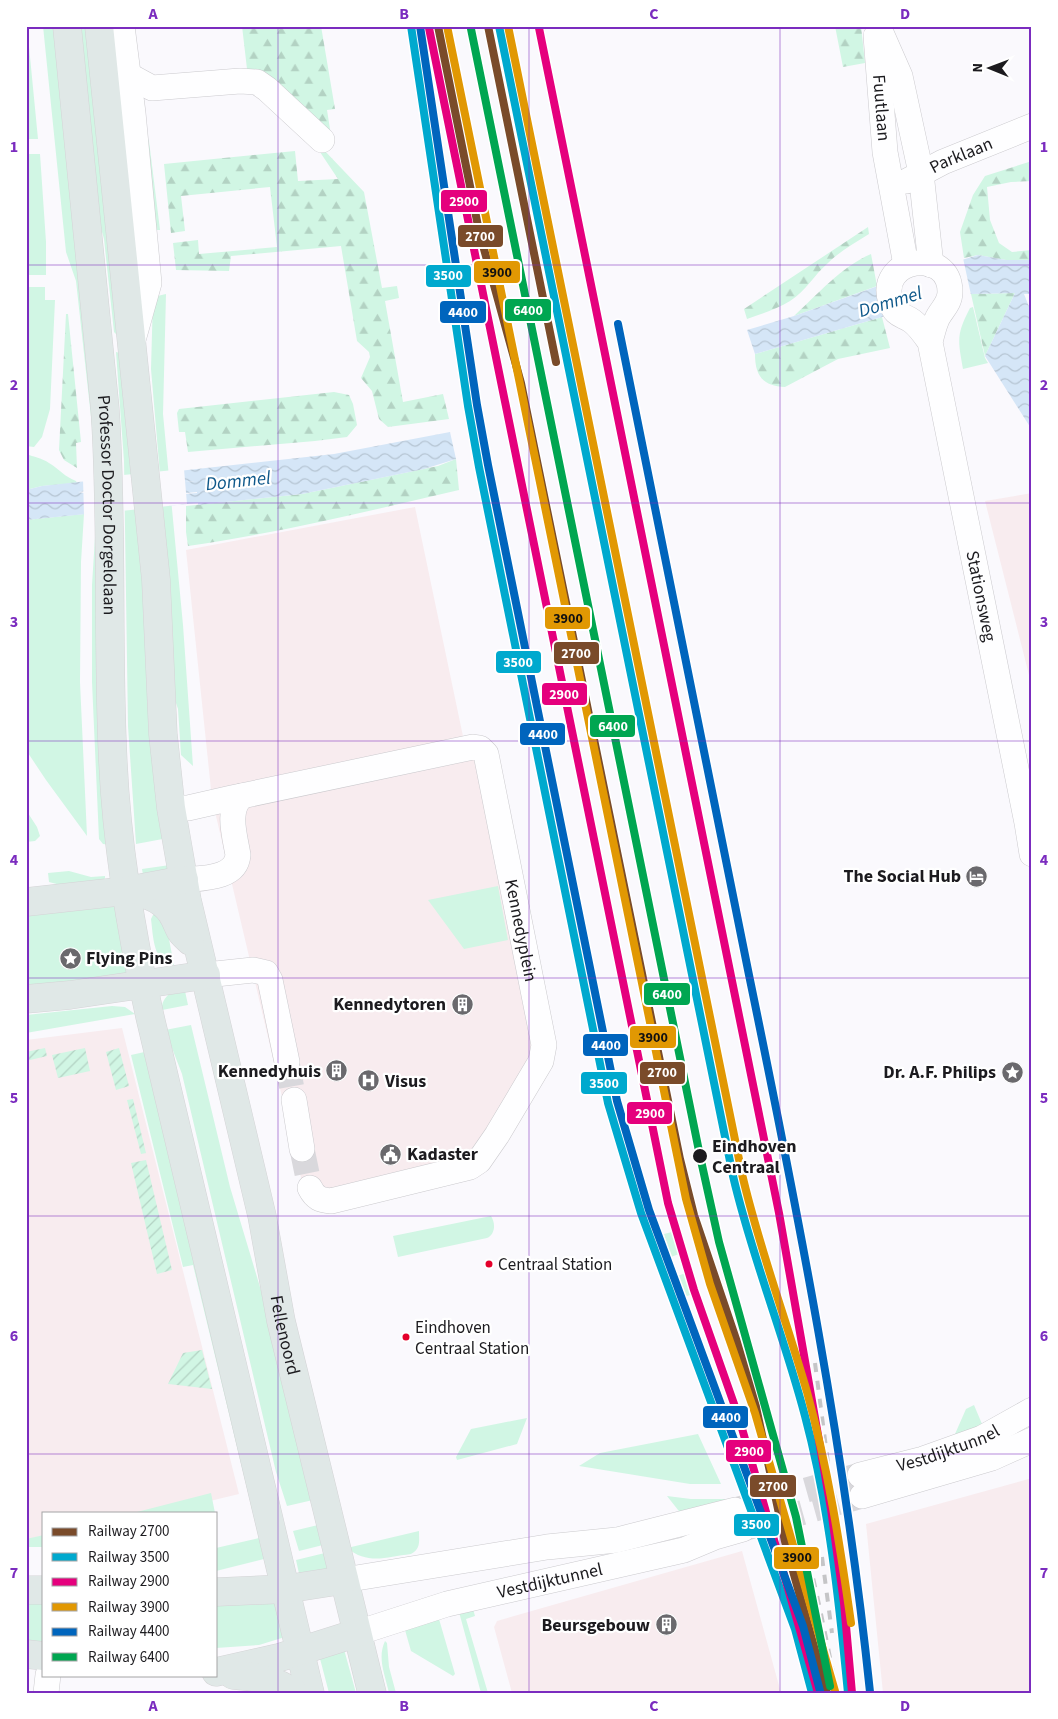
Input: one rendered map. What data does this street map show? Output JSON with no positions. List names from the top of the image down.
{
  "streets": {
    "main road": ["Professor Doctor Dorgelolaan", "Fellenoord"],
    "street": [
      "Fuutlaan",
      "Parklaan",
      "Stationsweg",
      "Kennedyplein",
      "Vestdijktunnel"
    ]
  },
  "crossings": [
    ["Fuutlaan", "Parklaan"],
    ["Fuutlaan", "Stationsweg"],
    ["Parklaan", "Stationsweg"],
    ["Professor Doctor Dorgelolaan", "Kennedyplein"],
    ["Professor Doctor Dorgelolaan", "Fellenoord"],
    ["Fellenoord", "Vestdijktunnel"]
  ],
  "water": ["Dommel"],
  "places": {
    "hotel": ["The Social Hub"],
    "place": ["Flying Pins", "Dr. A.F. Philips"],
    "building": ["Kennedytoren", "Kennedyhuis", "Beursgebouw"],
    "hospital": ["Visus"],
    "public building": ["Kadaster"],
    "other": ["Eindhoven Centraal", "Centraal Station", "Eindhoven Centraal Station"]
  },
  "lines": [
    "rail line 2700",
    "rail line 3500",
    "rail line 3900",
    "rail line 4400",
    "rail line 2900",
    "rail line 6400"
  ],
  "legend": [
    "Railway 2700",
    "Railway 3500",
    "Railway 2900",
    "Railway 3900",
    "Railway 4400",
    "Railway 6400"
  ],
  "north": "left",
  "grid": {
    "columns": [
      "A",
      "B",
      "C",
      "D"
    ],
    "rows": [
      "1",
      "2",
      "3",
      "4",
      "5",
      "6",
      "7"
    ]
  }
}
